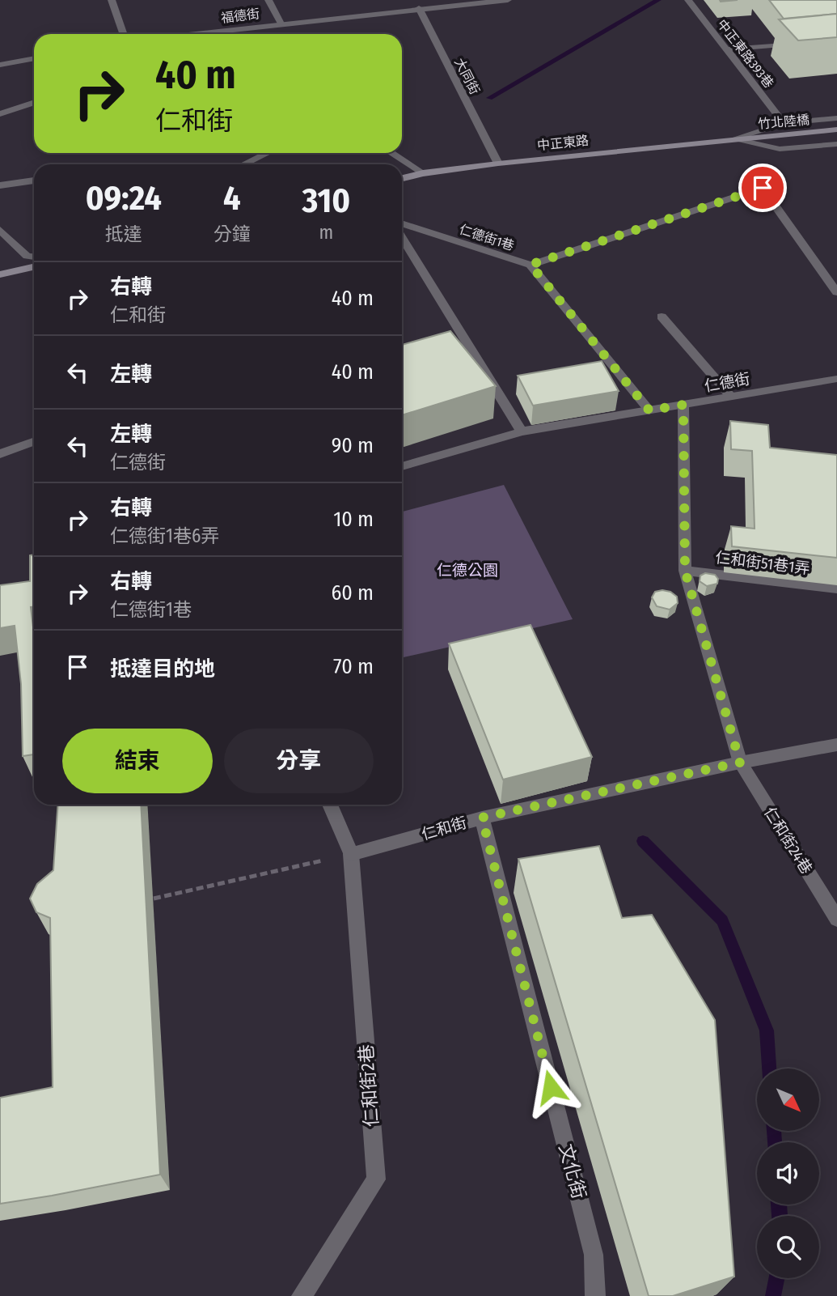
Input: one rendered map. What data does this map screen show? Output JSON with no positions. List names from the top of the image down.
{
  "streets": {
    "main road": ["竹北陸橋", "中正東路"],
    "street": [
      "福德街",
      "中正東路393巷",
      "大同街",
      "仁德街1巷",
      "仁德街",
      "仁和街51巷1弄",
      "仁和街",
      "仁和街24巷",
      "仁和街2巷",
      "文化街"
    ]
  },
  "crossings": [
    ["福德街", "大同街"],
    ["中正東路393巷", "中正東路"],
    ["大同街", "中正東路"],
    ["竹北陸橋", "中正東路"],
    ["仁德街", "仁和街24巷"],
    ["仁和街51巷1弄", "仁和街24巷"],
    ["仁和街", "仁和街24巷"],
    ["仁和街", "仁和街2巷"],
    ["仁和街", "文化街"]
  ],
  "parks": ["仁德公園"],
  "north": "bottom right",
  "page": {
    "turn": ["40 m", "仁和街"],
    "eta": [
      "09:24",
      "抵達",
      "4",
      "分鐘",
      "310",
      "m"
    ],
    "list": [
      {
        "name": "右轉",
        "note": "仁和街",
        "value": "40 m"
      },
      {
        "name": "左轉",
        "value": "40 m"
      },
      {
        "name": "左轉",
        "note": "仁德街",
        "value": "90 m"
      },
      {
        "name": "右轉",
        "note": "仁德街1巷6弄",
        "value": "10 m"
      },
      {
        "name": "右轉",
        "note": "仁德街1巷",
        "value": "60 m"
      },
      {
        "name": "抵達目的地",
        "value": "70 m"
      }
    ],
    "buttons": ["結束", "分享"]
  }
}
